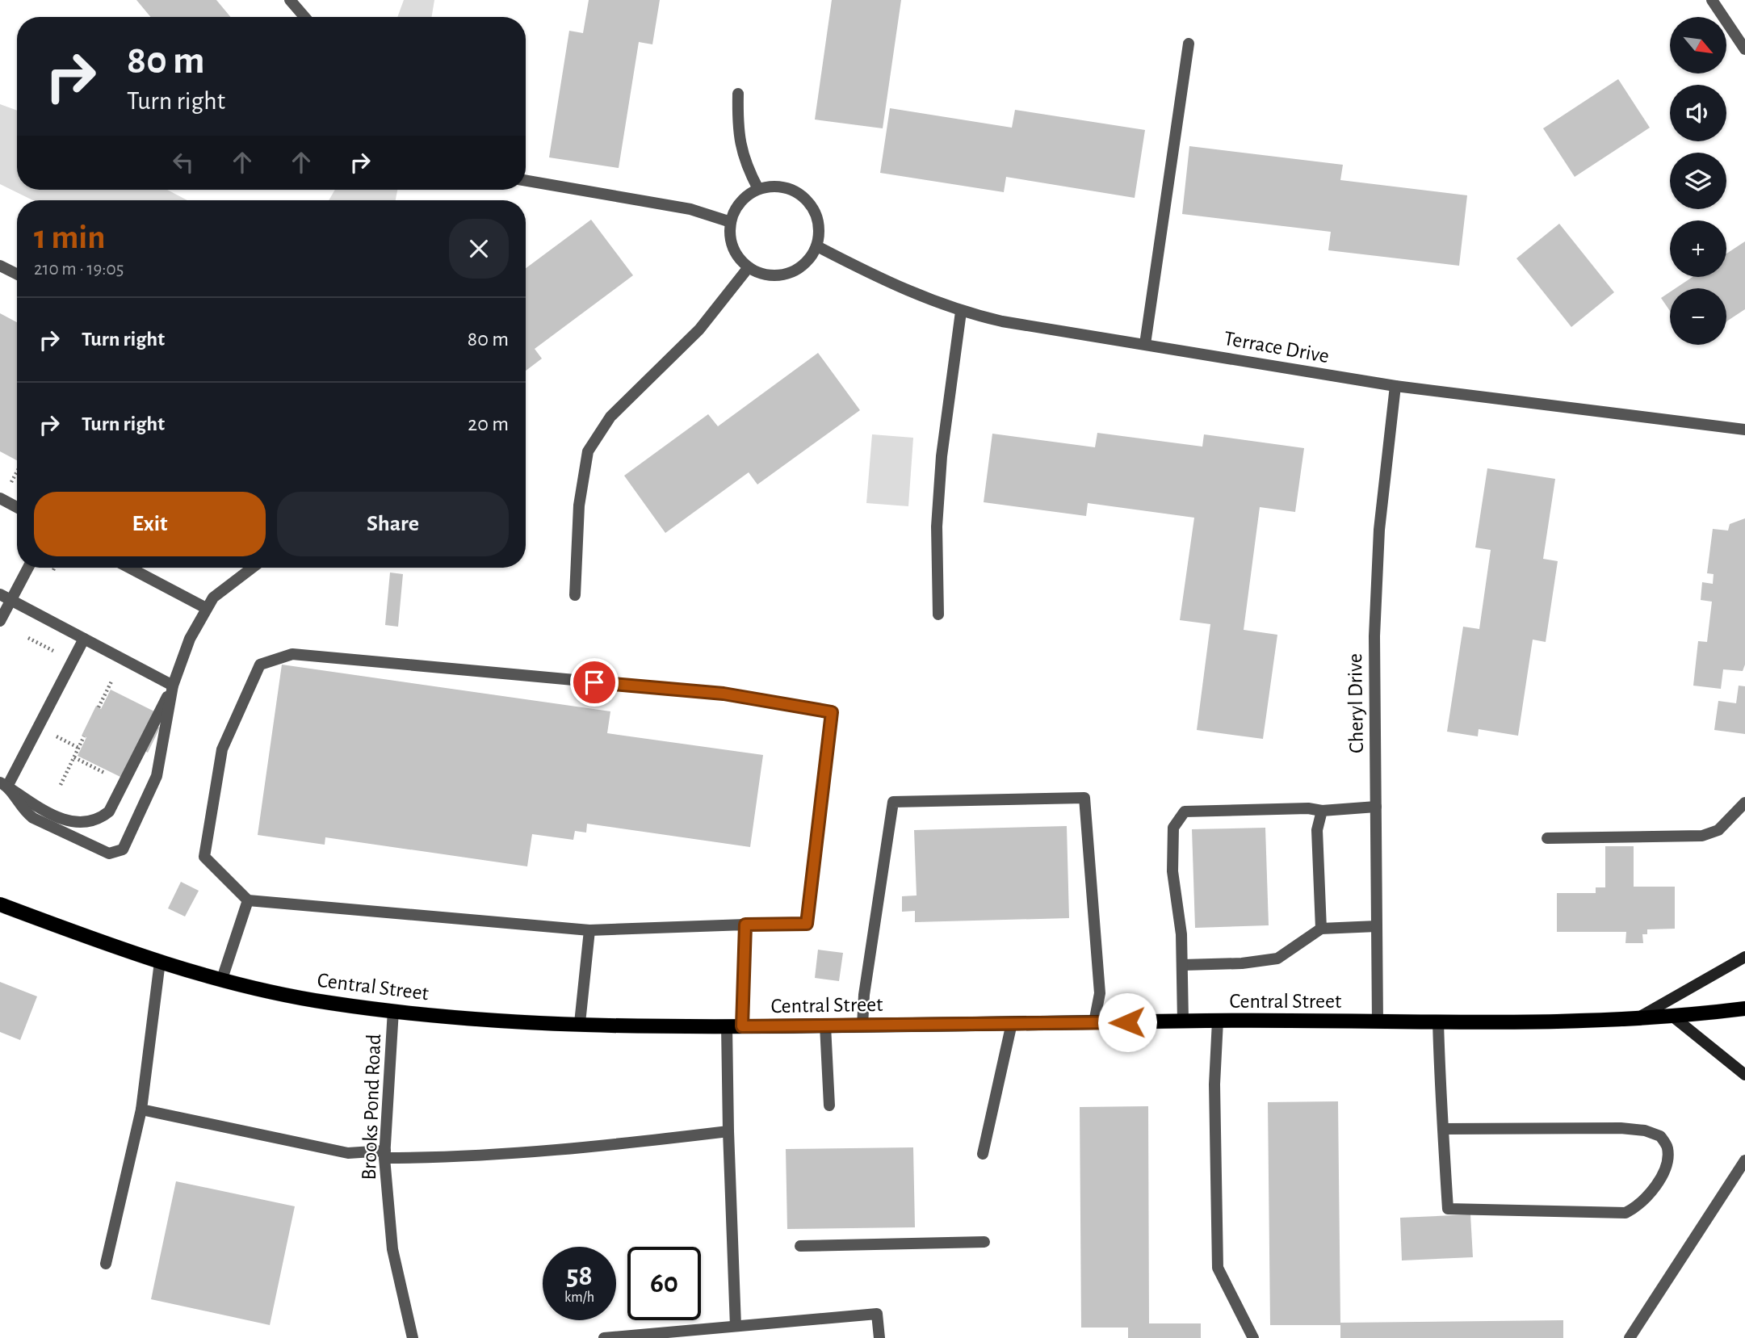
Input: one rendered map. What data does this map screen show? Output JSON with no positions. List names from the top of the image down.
{
  "streets": {
    "main road": ["Central Street"],
    "street": ["Terrace Drive", "Cheryl Drive", "Brooks Pond Road"]
  },
  "crossings": [
    ["Terrace Drive", "Cheryl Drive"],
    ["Cheryl Drive", "Central Street"],
    ["Central Street", "Brooks Pond Road"]
  ],
  "north": "bottom right",
  "page": {
    "map_buttons": ["+", "−"],
    "turn": ["80 m", "Turn right"],
    "heading": ["1 min", "210 m · 19:05"],
    "list": [
      {
        "name": "Turn right",
        "value": "80 m"
      },
      {
        "name": "Turn right",
        "value": "20 m"
      }
    ],
    "buttons": ["Exit", "Share"],
    "speed": "58 km/h",
    "limit": "60"
  }
}
